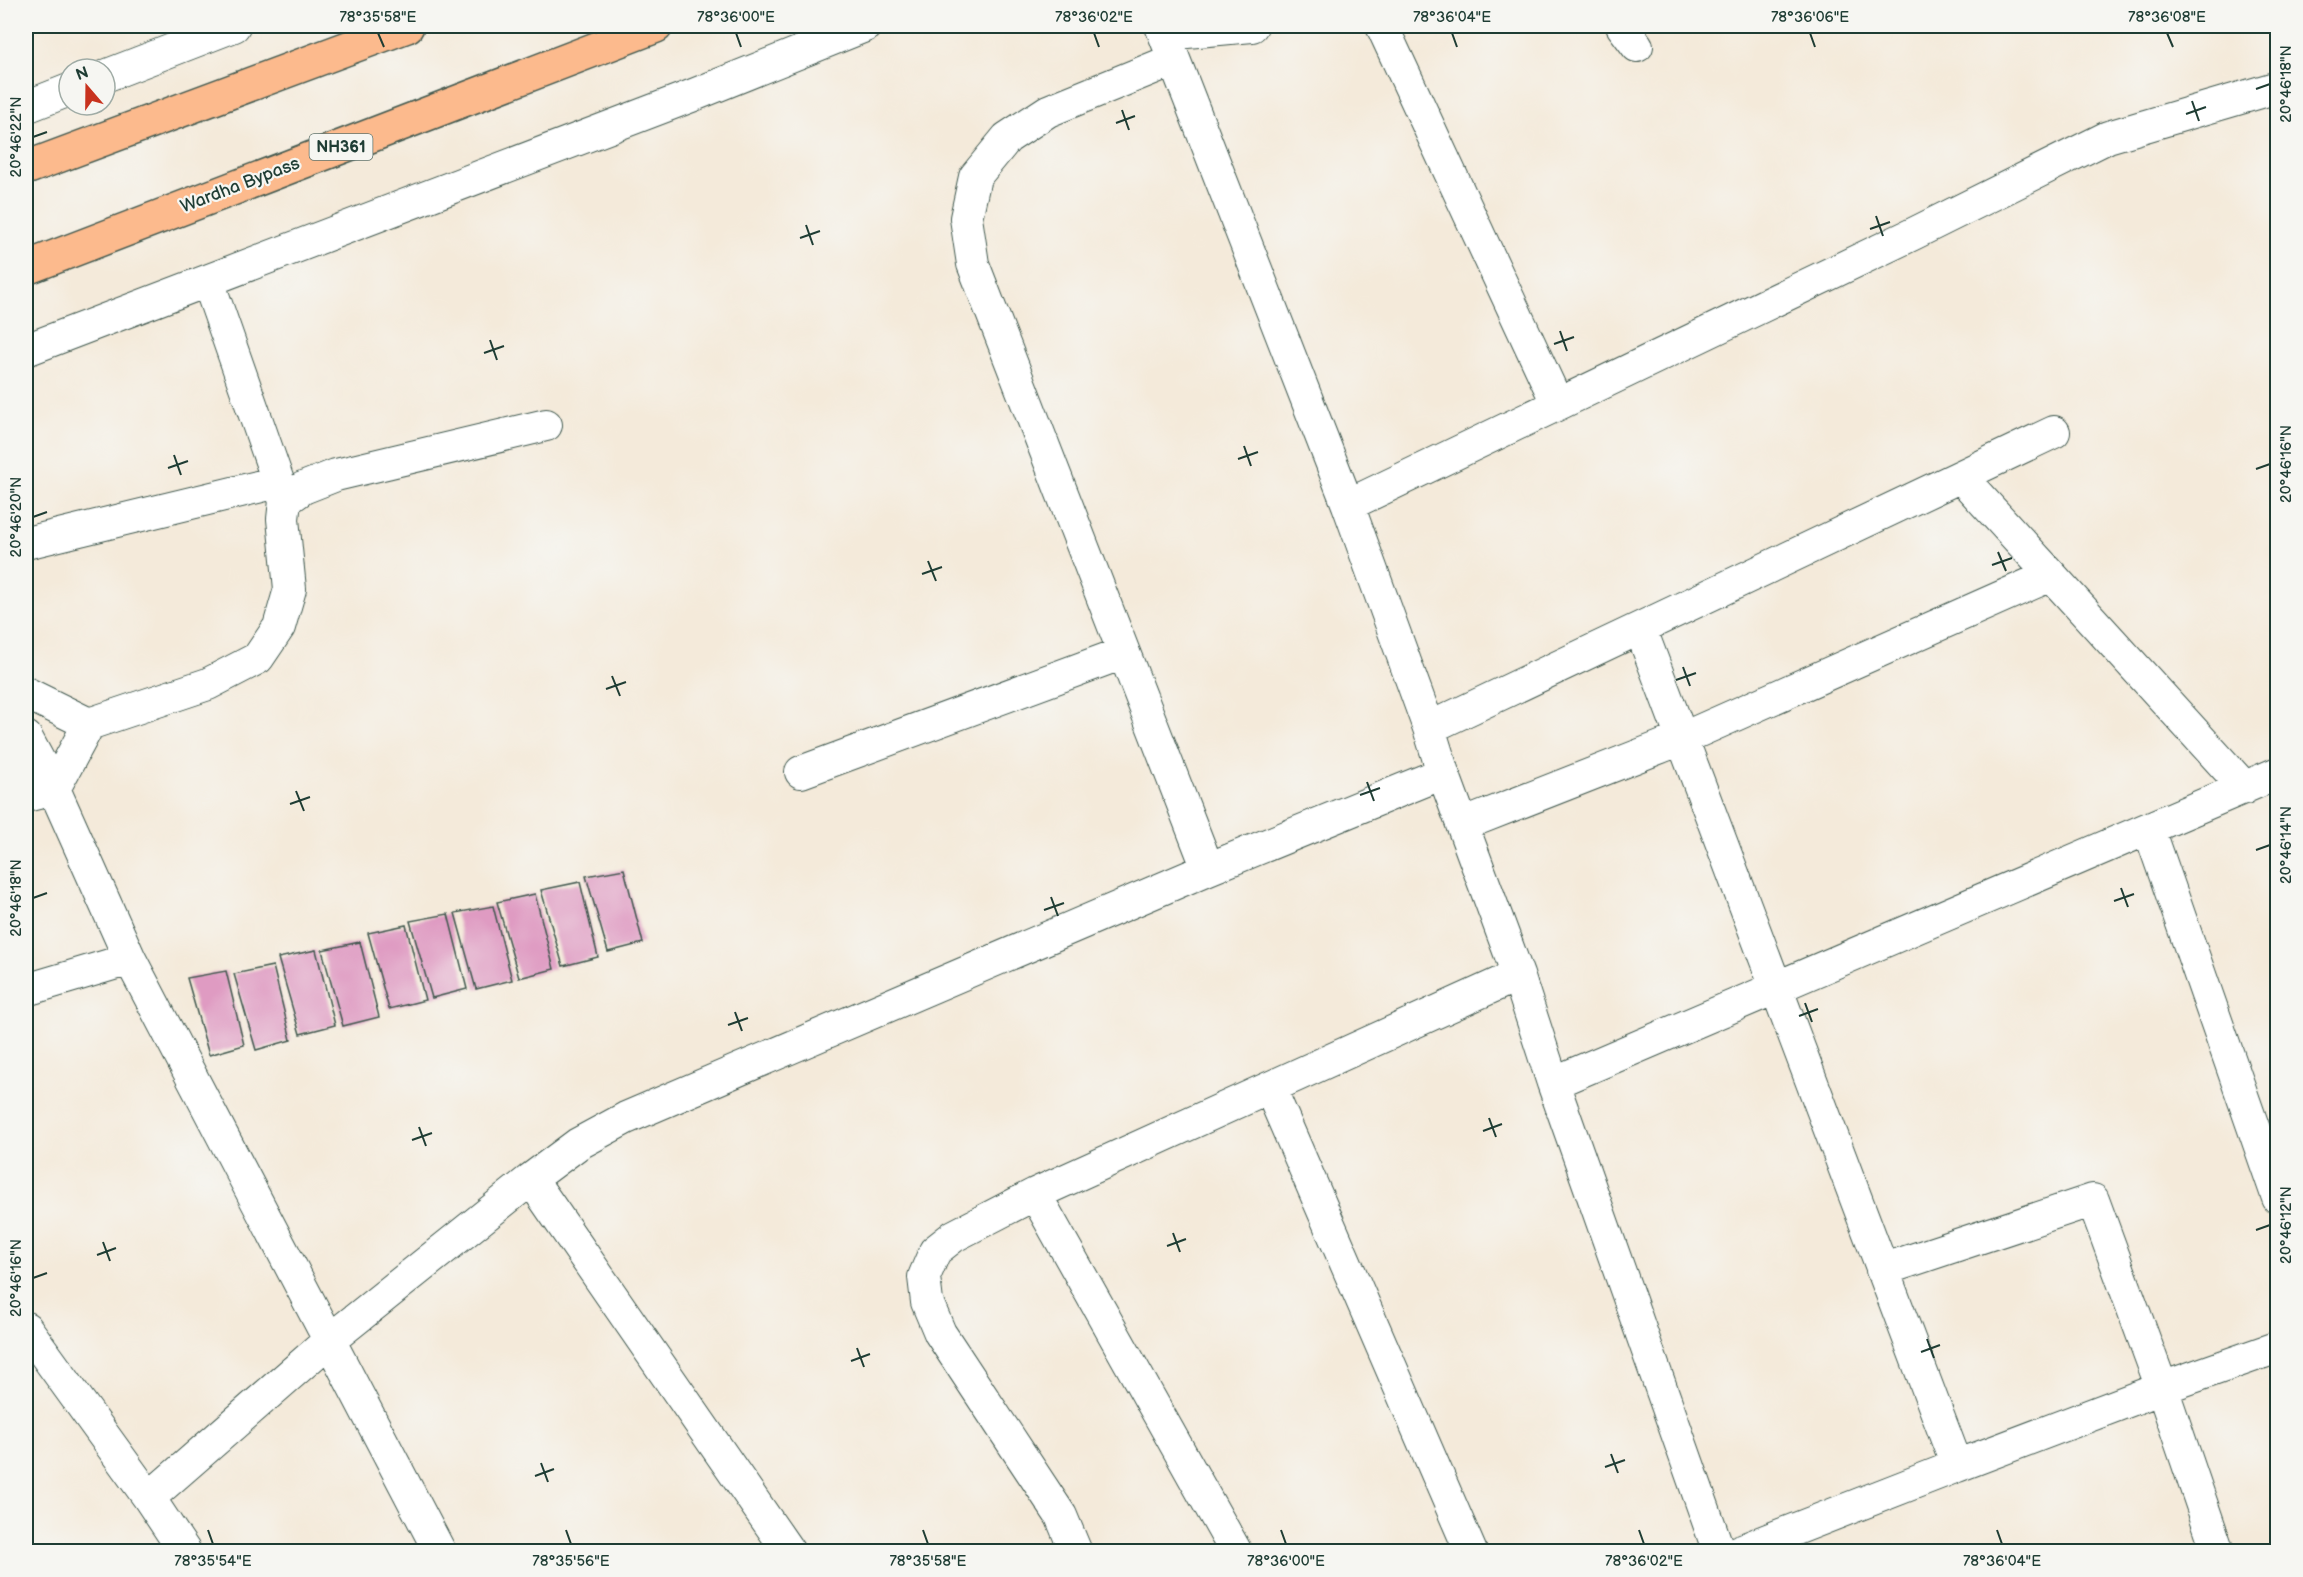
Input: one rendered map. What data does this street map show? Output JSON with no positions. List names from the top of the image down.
{
  "streets": {
    "highway": ["NH361", "Wardha Bypass"]
  },
  "north": "top",
  "coordinates": [
    "78°35'58\"E",
    "78°36'00\"E",
    "78°36'02\"E",
    "78°36'04\"E",
    "78°36'06\"E",
    "78°36'08\"E",
    "20°46'18\"N",
    "20°46'22\"N",
    "20°46'16\"N",
    "20°46'20\"N",
    "20°46'14\"N",
    "20°46'12\"N",
    "78°35'54\"E",
    "78°35'56\"E"
  ]
}
